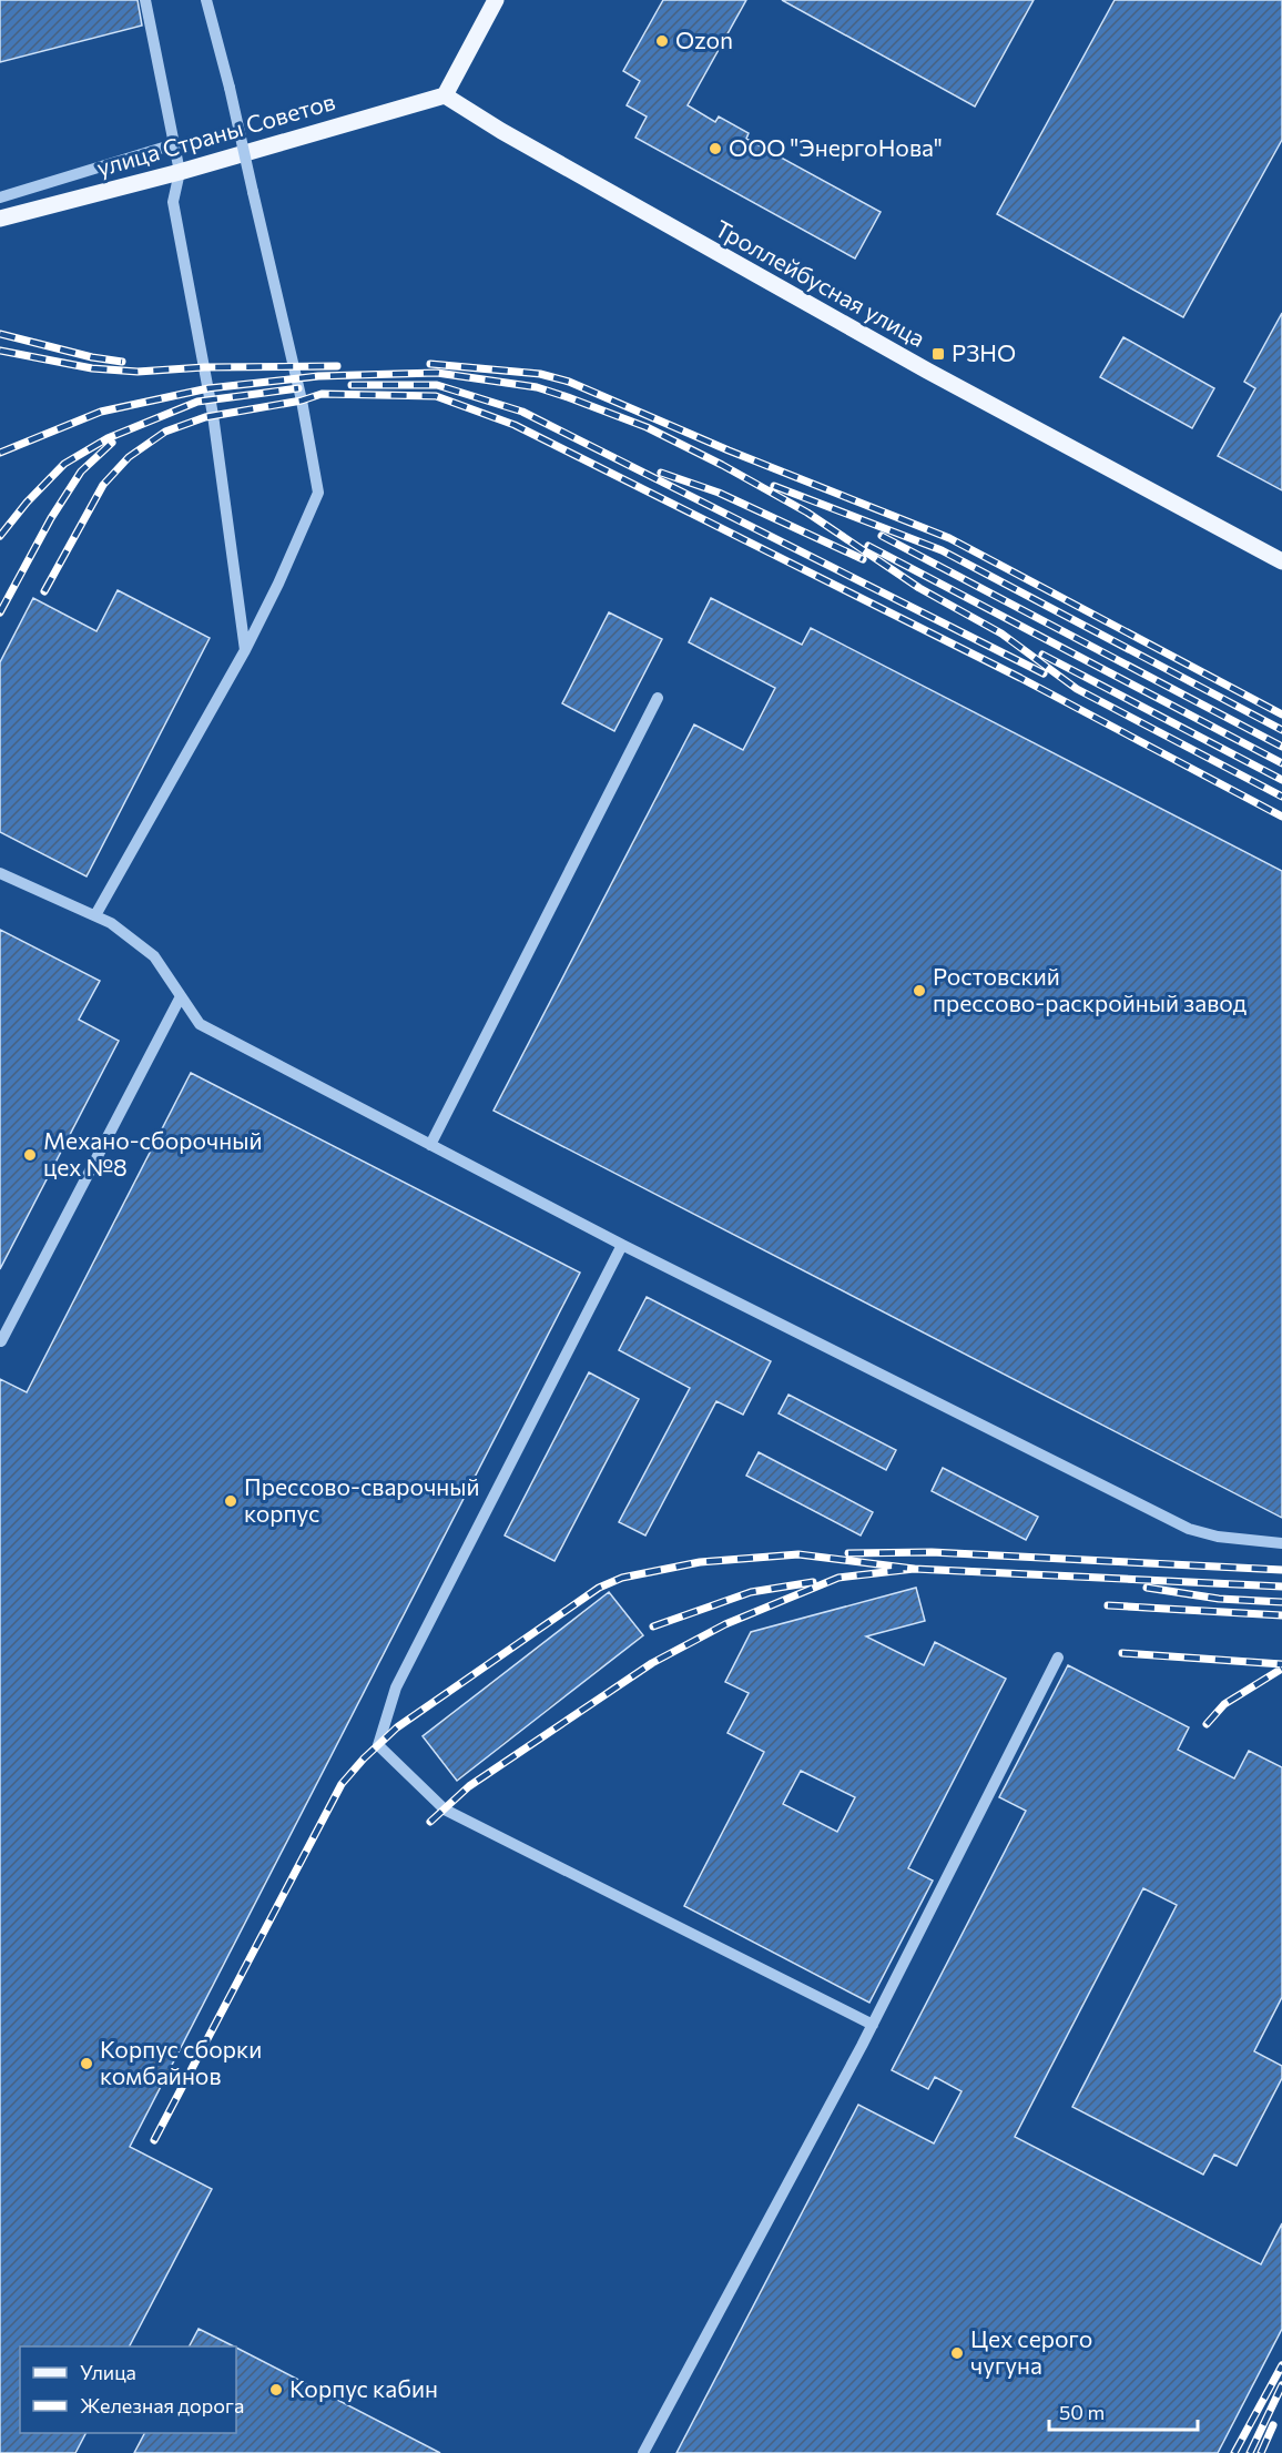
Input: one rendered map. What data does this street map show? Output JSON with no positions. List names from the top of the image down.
{
  "streets": {
    "main road": ["улица Страны Советов", "Троллейбусная улица"]
  },
  "crossings": [
    ["улица Страны Советов", "Троллейбусная улица"]
  ],
  "places": {
    "other": [
      "Ozon",
      "ООО \"ЭнергоНова\"",
      "Ростовский прессово-раскройный завод",
      "Механо-сборочный цех №8",
      "Прессово-сварочный корпус",
      "Корпус сборки комбайнов",
      "Цех серого чугуна",
      "Корпус кабин"
    ],
    "transit": ["РЗНО"]
  },
  "legend": ["Улица", "Железная дорога"],
  "scale_bar": "50 m"
}
